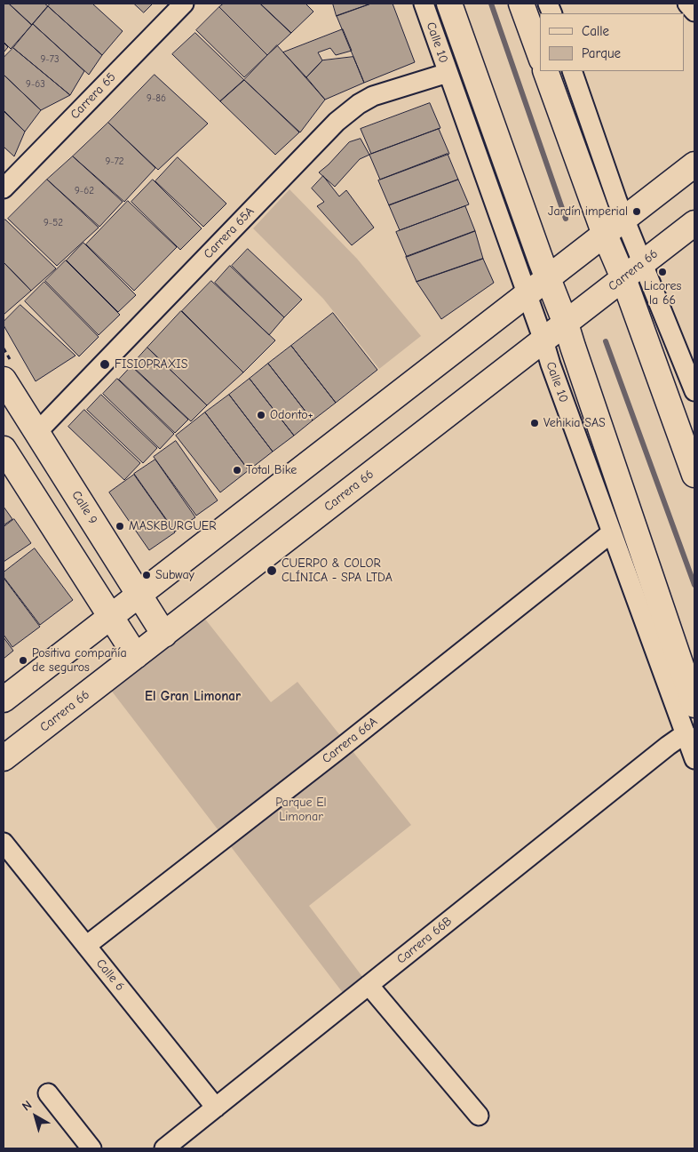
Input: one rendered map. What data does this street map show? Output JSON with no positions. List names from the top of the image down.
{
  "streets": {
    "main road": ["Calle 10", "Carrera 66", "Calle 9"],
    "street": [
      "Carrera 65",
      "Carrera 65A",
      "Carrera 66A",
      "Carrera 66B",
      "Calle 6"
    ]
  },
  "crossings": [
    ["Calle 10", "Carrera 65A"],
    ["Calle 10", "Carrera 66"],
    ["Calle 10", "Carrera 66A"],
    ["Calle 10", "Carrera 66B"],
    ["Carrera 65A", "Calle 9"],
    ["Carrera 66", "Calle 9"],
    ["Carrera 66A", "Calle 6"],
    ["Carrera 66B", "Calle 6"]
  ],
  "districts": ["El Gran Limonar"],
  "parks": ["Parque El Limonar"],
  "places": [
    "Jardín imperial",
    "Licores la 66",
    "FISIOPRAXIS",
    "Odonto+",
    "Vehikia SAS",
    "Total Bike",
    "MASKBURGUER",
    "CUERPO & COLOR CLÍNICA - SPA LTDA",
    "Subway",
    "Positiva compañía de seguros"
  ],
  "house_numbers": [
    "9-73",
    "9-63",
    "9-86",
    "9-72",
    "9-62",
    "9-52"
  ],
  "legend": ["Calle", "Parque"],
  "north": "top left"
}
